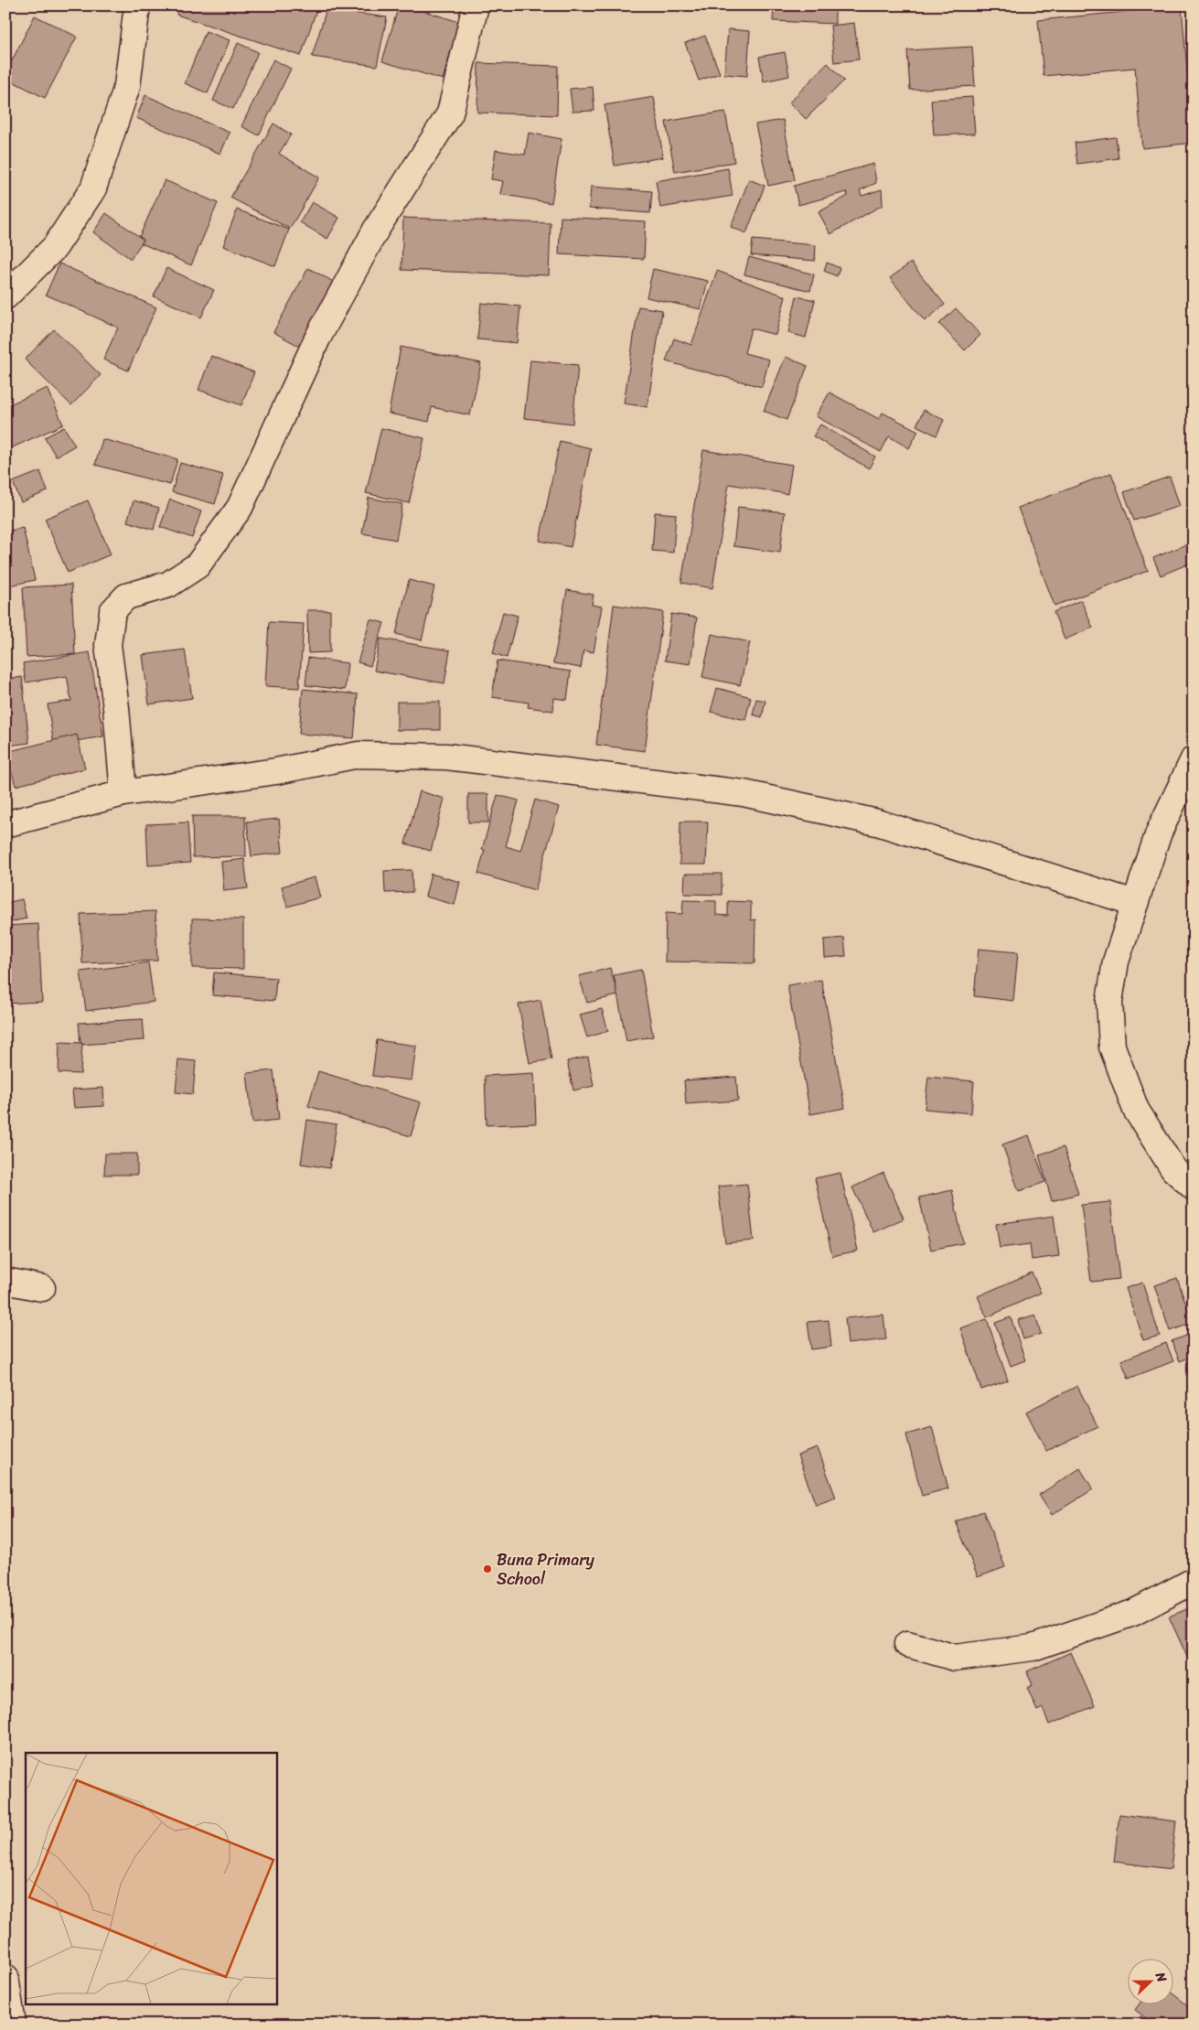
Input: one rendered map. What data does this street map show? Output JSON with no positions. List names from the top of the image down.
{
  "places": ["Buna Primary School"],
  "north": "right"
}
